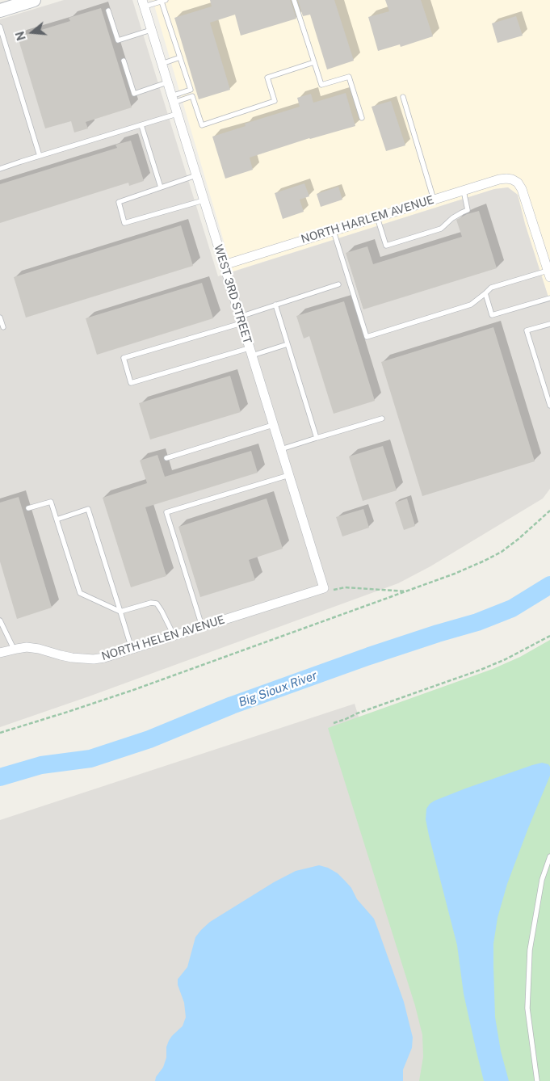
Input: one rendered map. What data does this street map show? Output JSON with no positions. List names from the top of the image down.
{
  "streets": {
    "street": ["NORTH HARLEM AVENUE", "WEST 3RD STREET", "NORTH HELEN AVENUE"]
  },
  "crossings": [
    ["NORTH HARLEM AVENUE", "WEST 3RD STREET"],
    ["WEST 3RD STREET", "NORTH HELEN AVENUE"]
  ],
  "water": ["Big Sioux River"],
  "north": "left"
}
